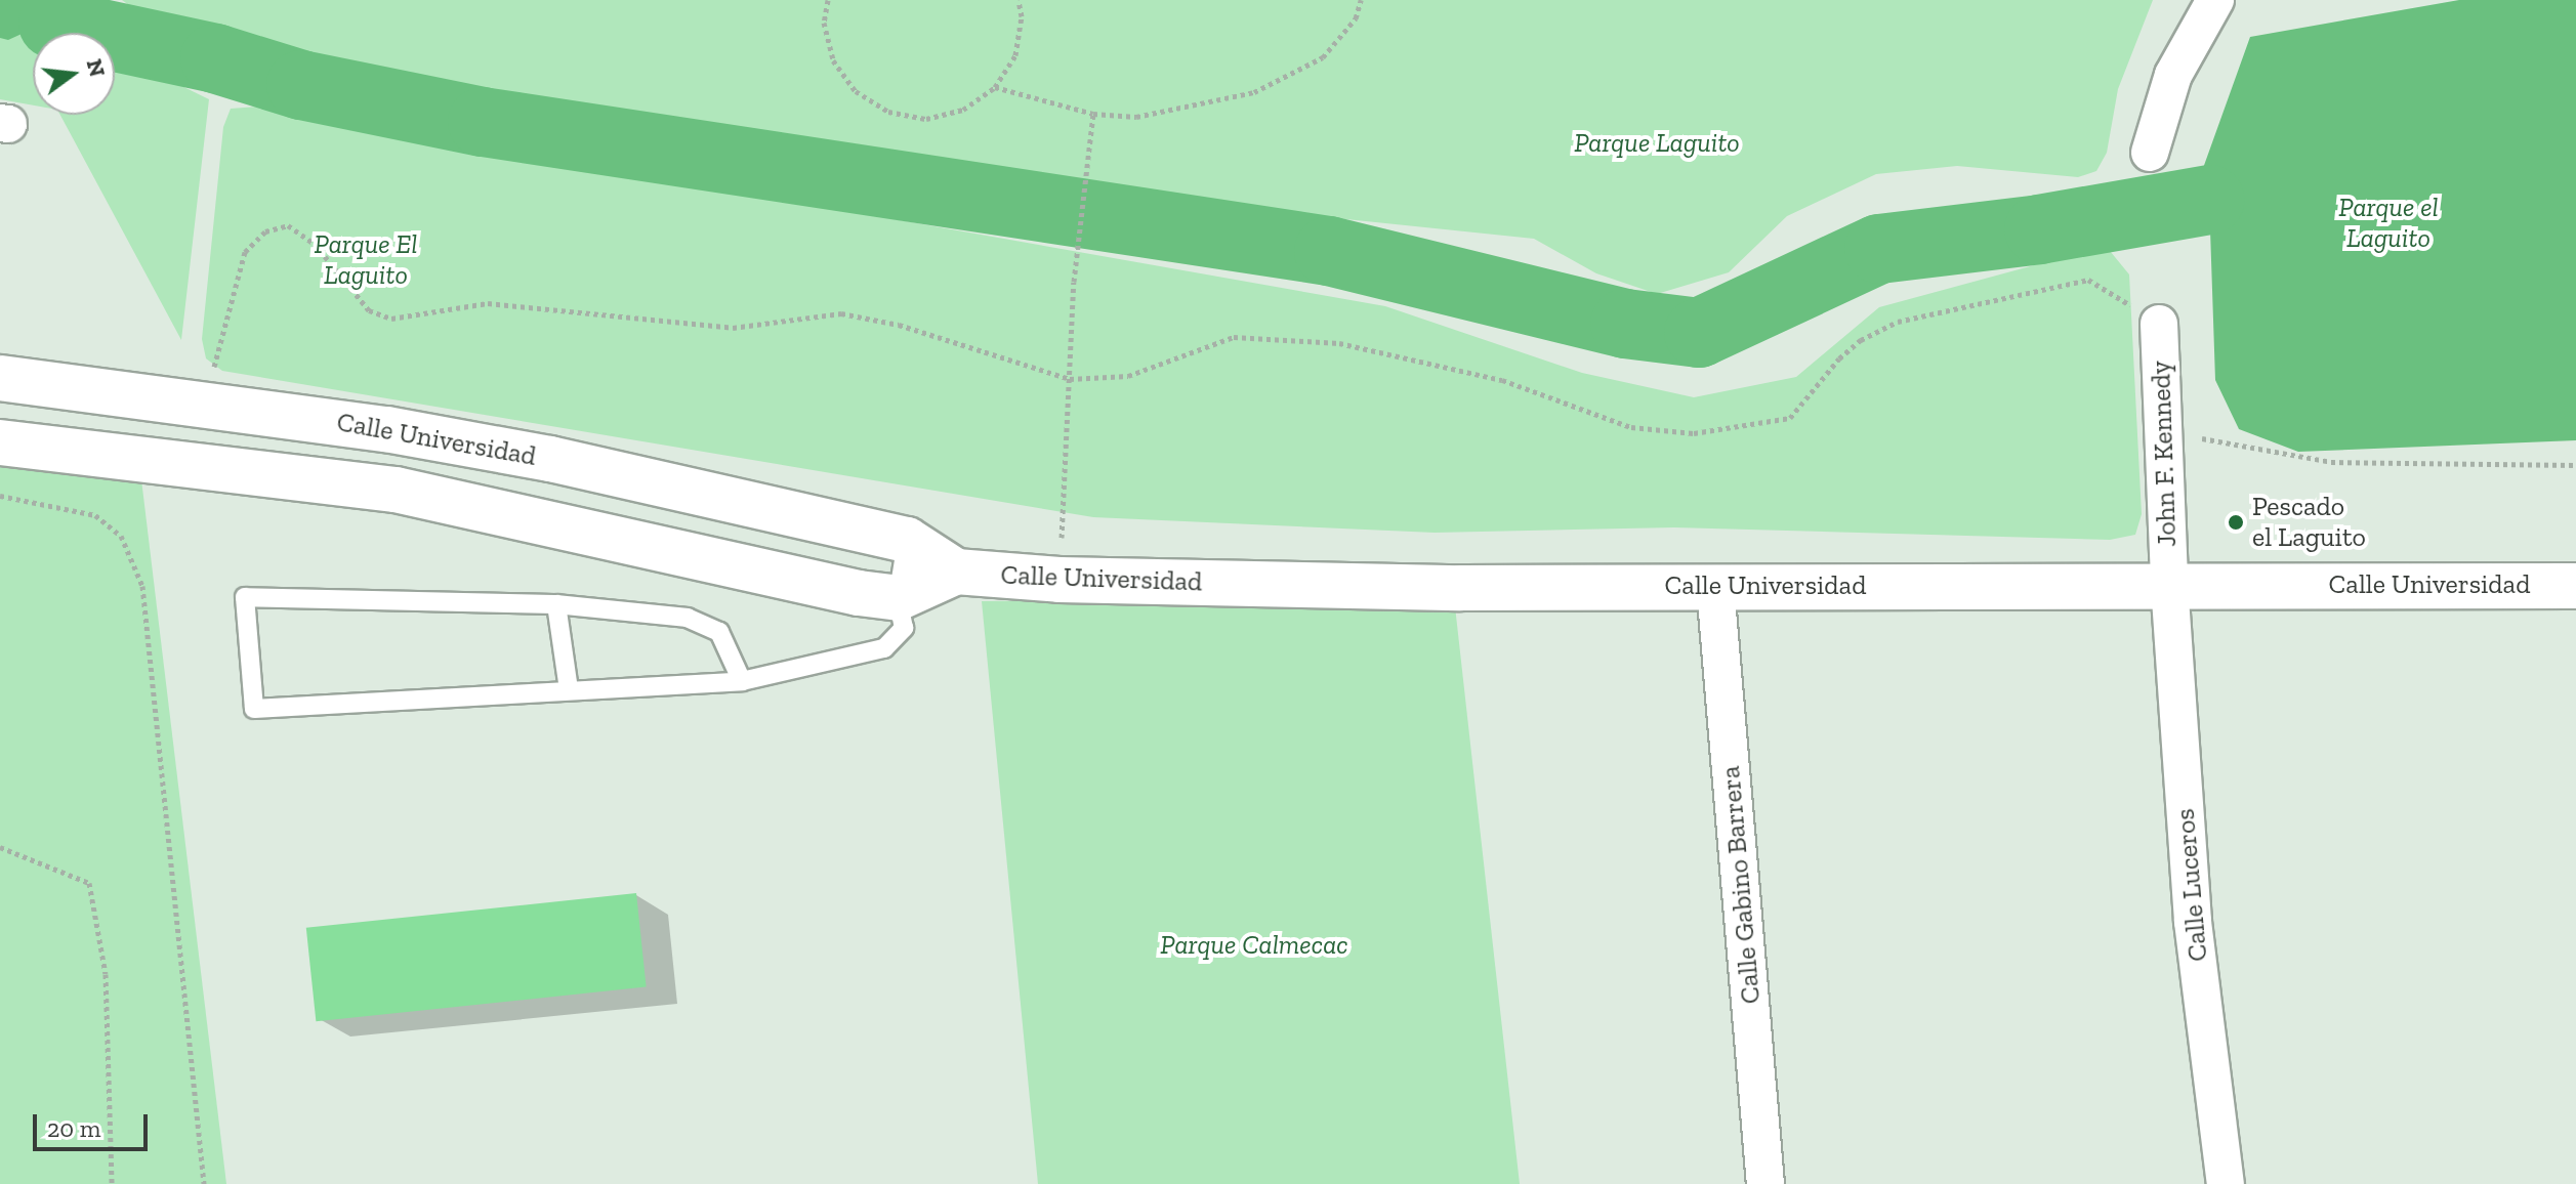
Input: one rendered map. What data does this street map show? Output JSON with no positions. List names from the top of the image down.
{
  "streets": {
    "street": [
      "Calle Universidad",
      "John F. Kennedy",
      "Calle Gabino Barrera",
      "Calle Luceros"
    ]
  },
  "crossings": [
    ["Calle Universidad", "John F. Kennedy"],
    ["Calle Universidad", "Calle Gabino Barrera"],
    ["Calle Universidad", "Calle Luceros"],
    ["John F. Kennedy", "Calle Luceros"]
  ],
  "parks": [
    "Parque Laguito",
    "Parque el Laguito",
    "Parque El Laguito",
    "Parque Calmecac"
  ],
  "places": ["Pescado el Laguito"],
  "scale_bar": "20 m",
  "north": "right"
}
